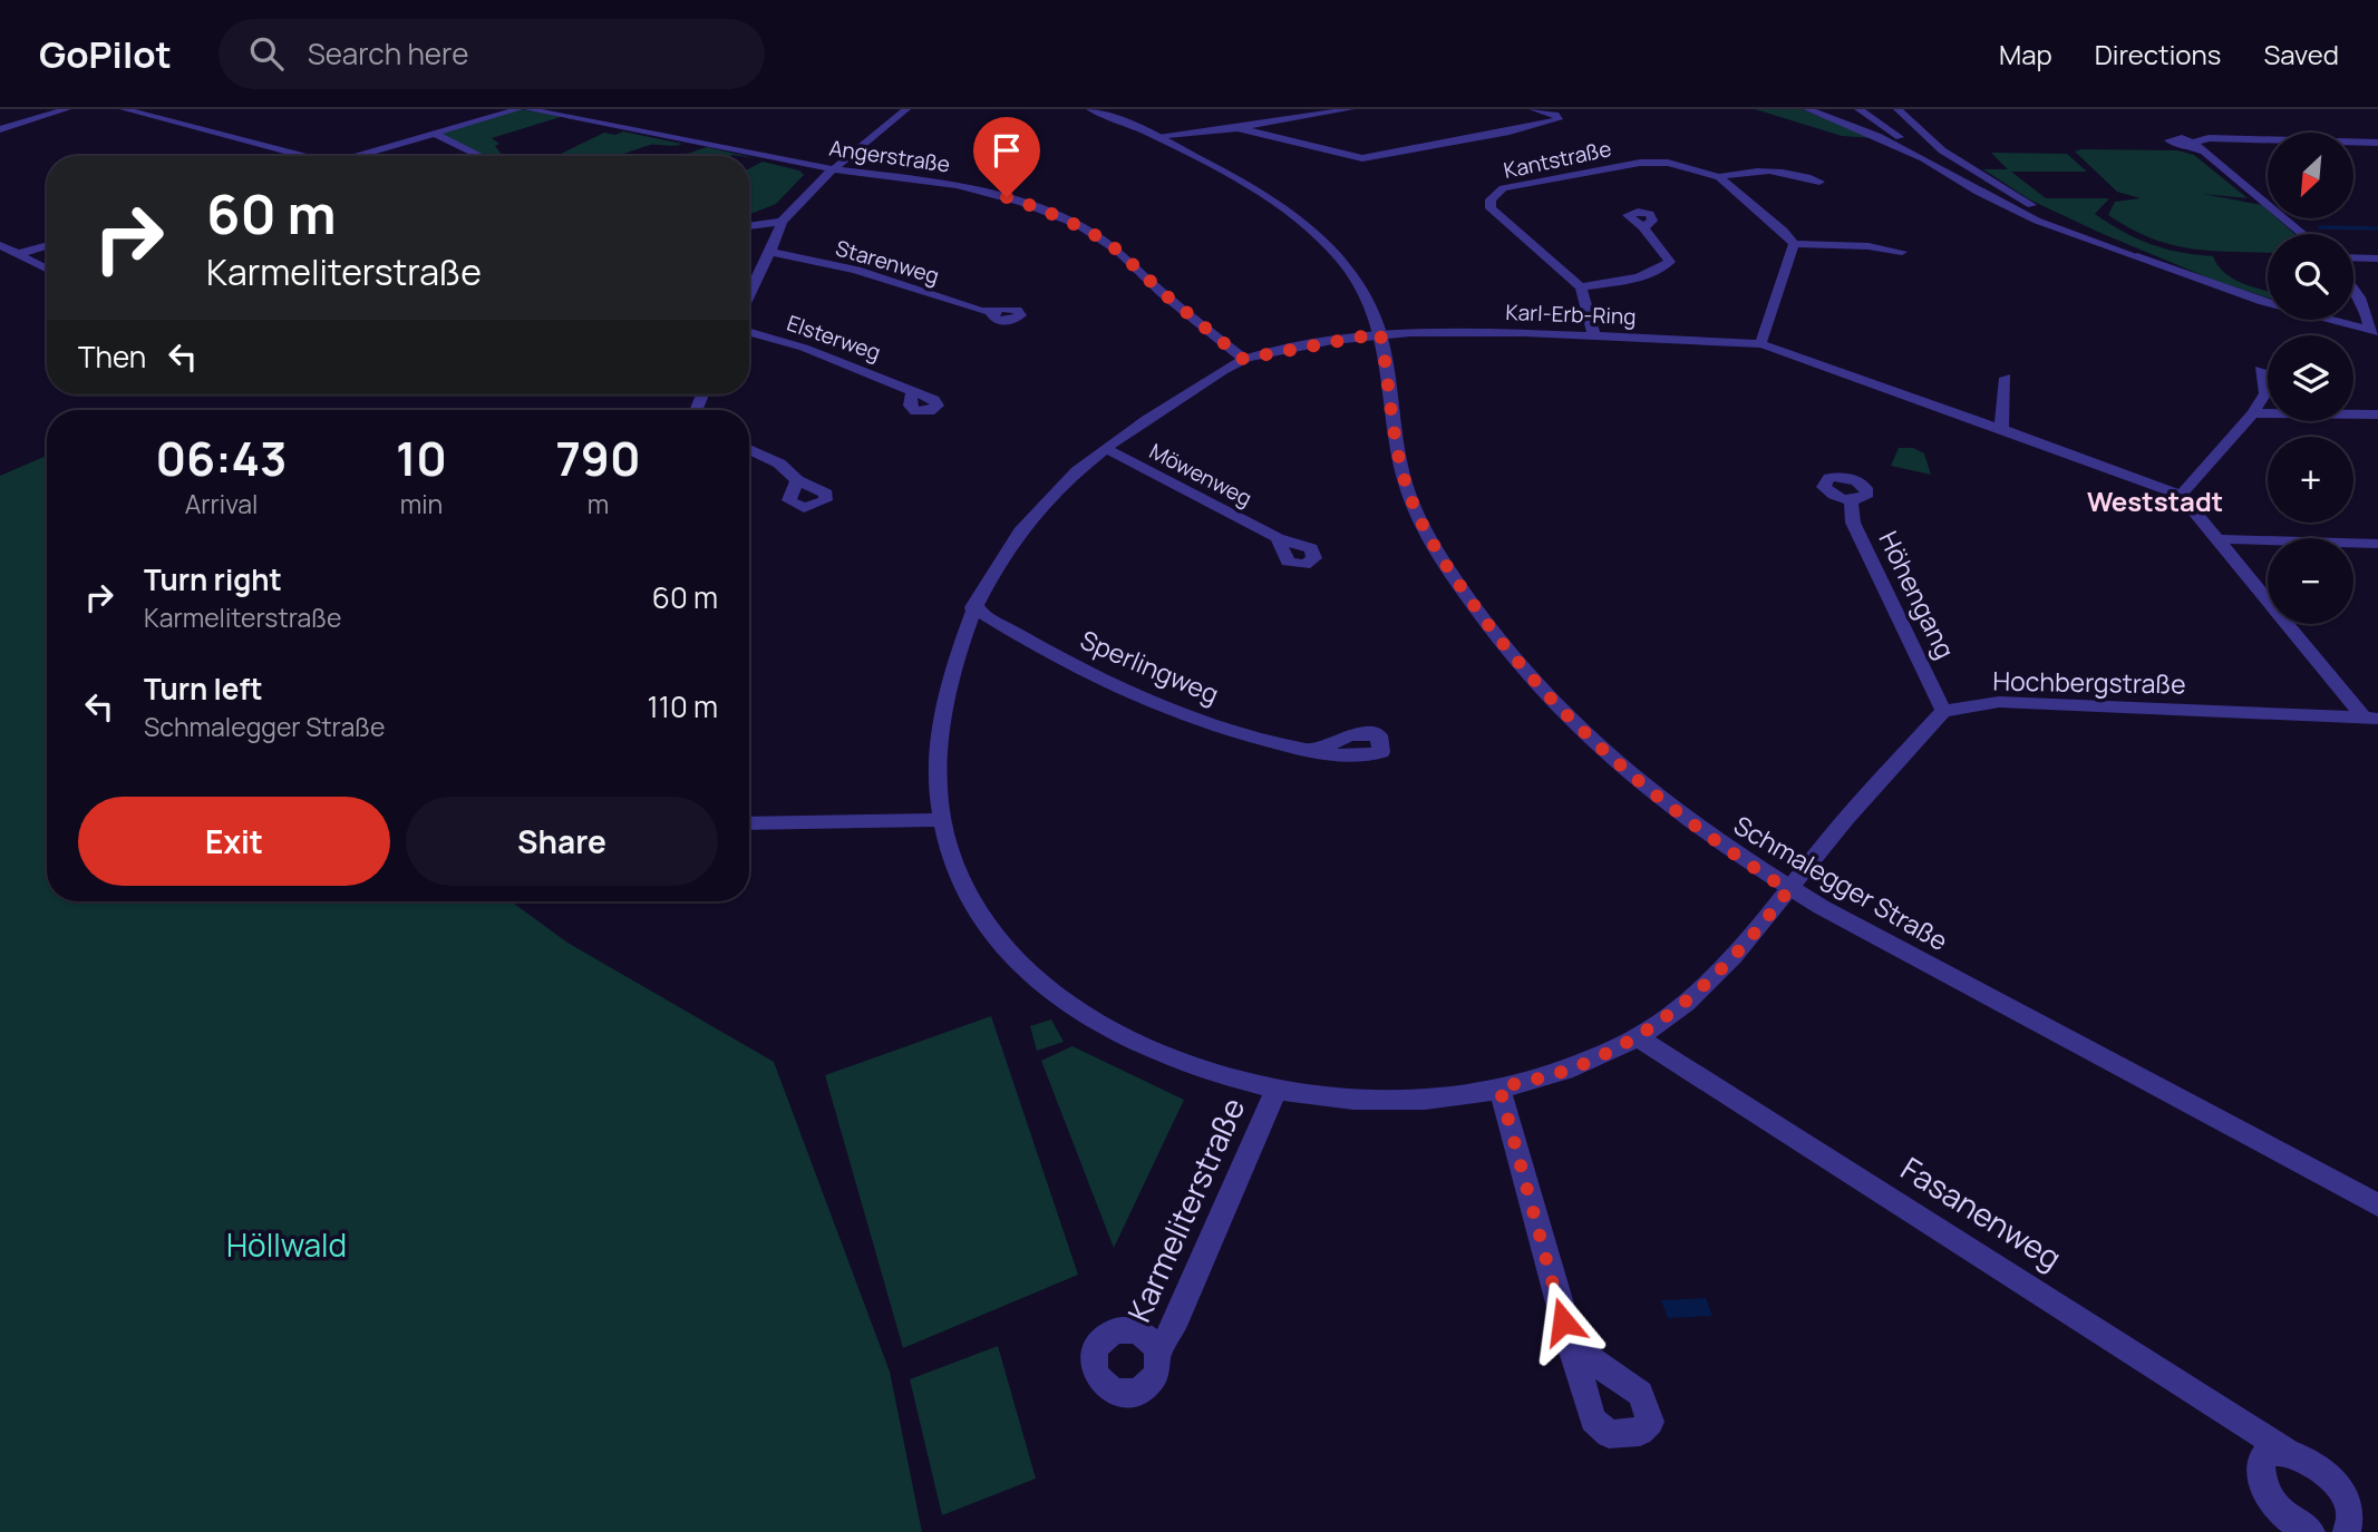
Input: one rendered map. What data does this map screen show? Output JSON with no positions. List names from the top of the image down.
{
  "streets": {
    "street": [
      "Angerstraße",
      "Kantstraße",
      "Starenweg",
      "Karl-Erb-Ring",
      "Elsterweg",
      "Möwenweg",
      "Höhengang",
      "Sperlingweg",
      "Hochbergstraße",
      "Schmalegger Straße",
      "Karmeliterstraße",
      "Fasanenweg"
    ]
  },
  "crossings": [
    ["Angerstraße", "Karmeliterstraße"],
    ["Karl-Erb-Ring", "Schmalegger Straße"],
    ["Karl-Erb-Ring", "Karmeliterstraße"],
    ["Möwenweg", "Karmeliterstraße"],
    ["Höhengang", "Hochbergstraße"],
    ["Sperlingweg", "Karmeliterstraße"],
    ["Schmalegger Straße", "Karmeliterstraße"],
    ["Karmeliterstraße", "Fasanenweg"]
  ],
  "districts": ["Weststadt"],
  "parks": ["Höllwald"],
  "north": "bottom left",
  "page": {
    "header": "GoPilot",
    "search": "Search here",
    "nav": ["Map", "Directions", "Saved"],
    "map_buttons": ["+", "−"],
    "turn": ["60 m", "Karmeliterstraße"],
    "then": "Then",
    "eta": [
      "06:43",
      "Arrival",
      "10",
      "min",
      "790",
      "m"
    ],
    "list": [
      {
        "name": "Turn right",
        "note": "Karmeliterstraße",
        "value": "60 m"
      },
      {
        "name": "Turn left",
        "note": "Schmalegger Straße",
        "value": "110 m"
      }
    ],
    "buttons": ["Exit", "Share"]
  }
}
